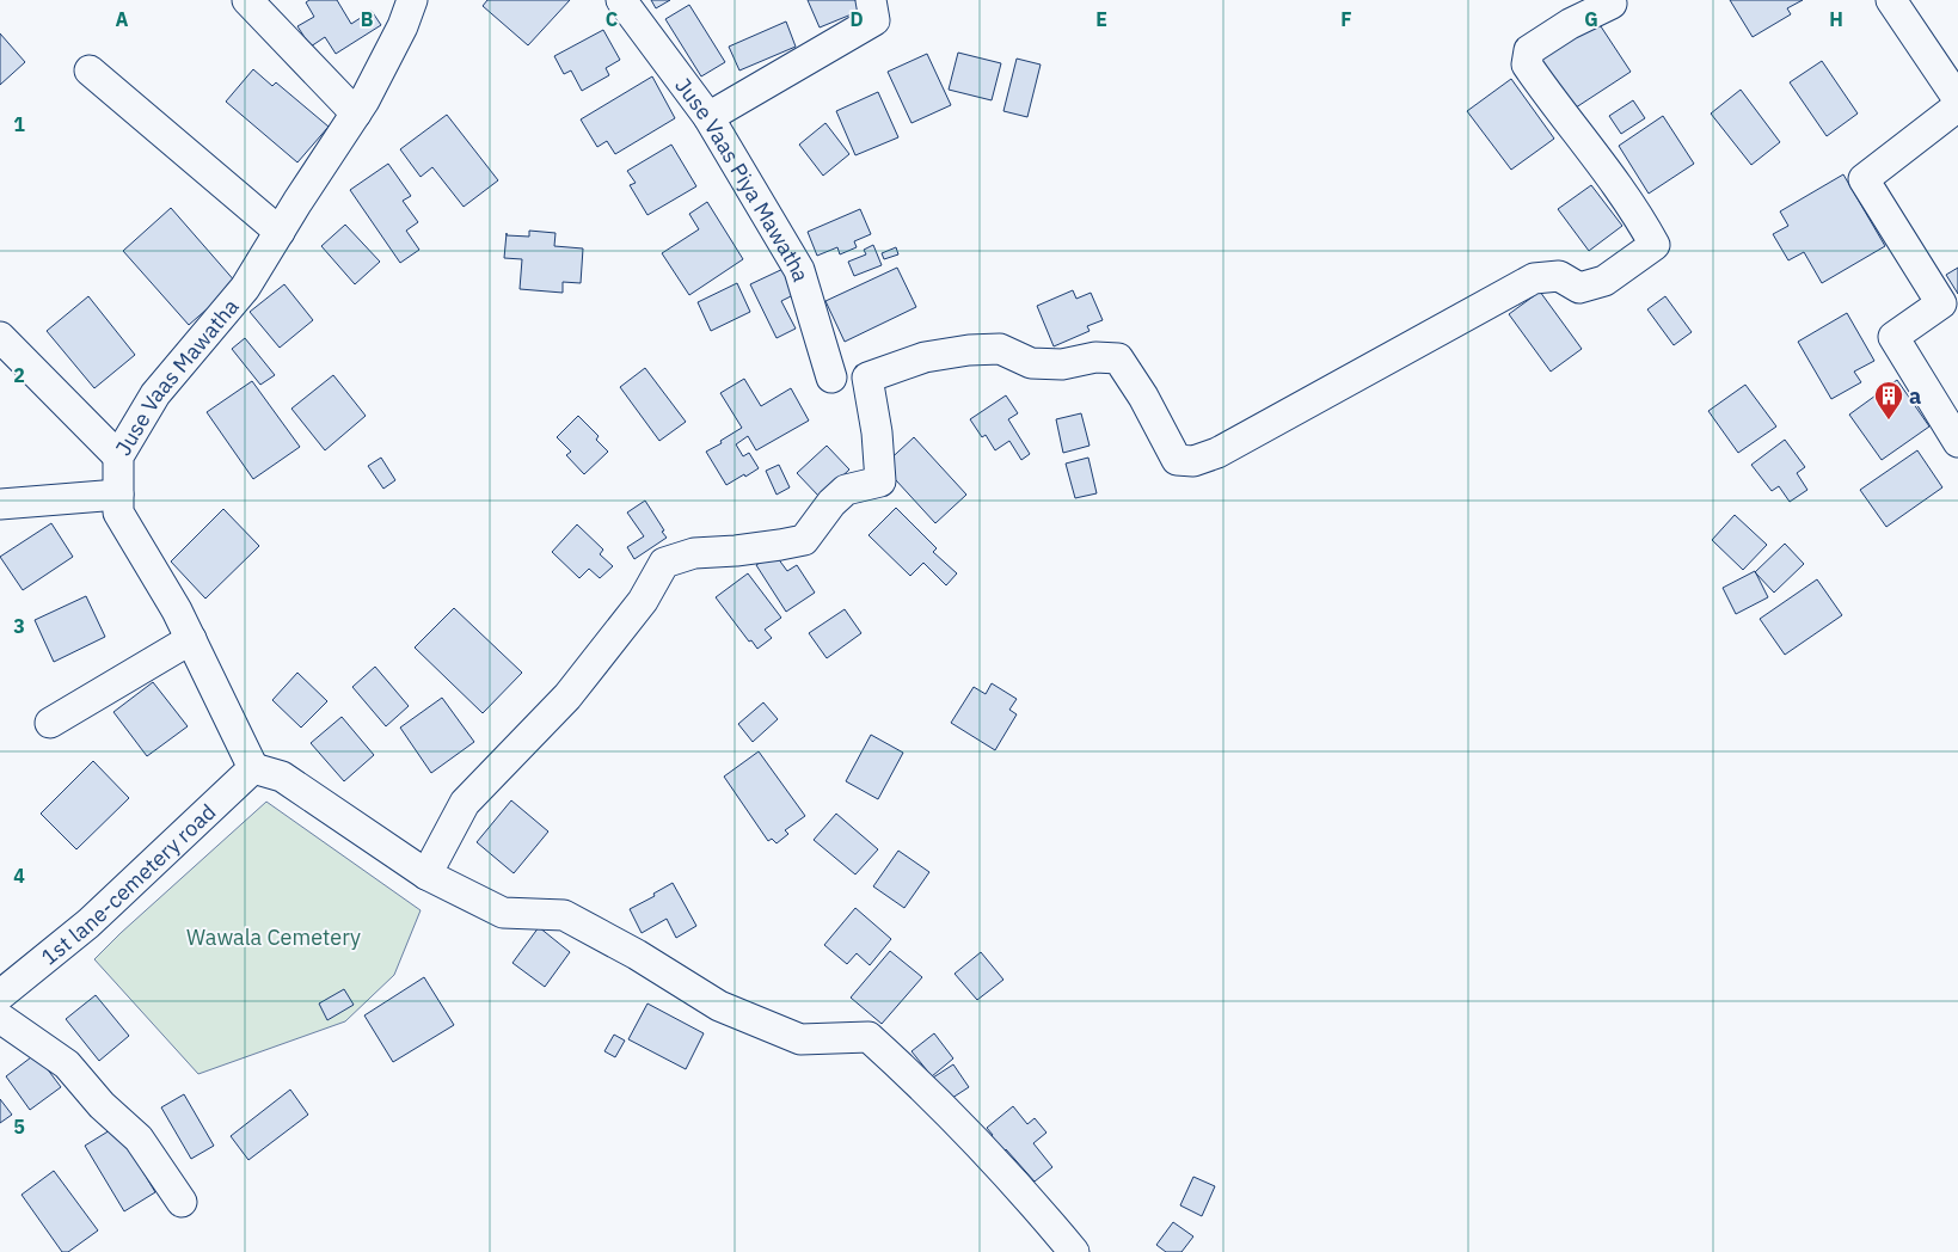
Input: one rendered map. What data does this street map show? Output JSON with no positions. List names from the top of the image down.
{
  "streets": {
    "street": ["Juse Vaas Piya Mawatha", "Juse Vaas Mawatha", "1st lane-cemetery road"]
  },
  "crossings": [
    ["Juse Vaas Mawatha", "1st lane-cemetery road"]
  ],
  "parks": ["Wawala Cemetery"],
  "places": {
    "building": ["a"]
  },
  "grid": {
    "columns": [
      "A",
      "B",
      "C",
      "D",
      "E",
      "F",
      "G",
      "H"
    ],
    "rows": [
      "1",
      "2",
      "3",
      "4",
      "5"
    ]
  }
}
